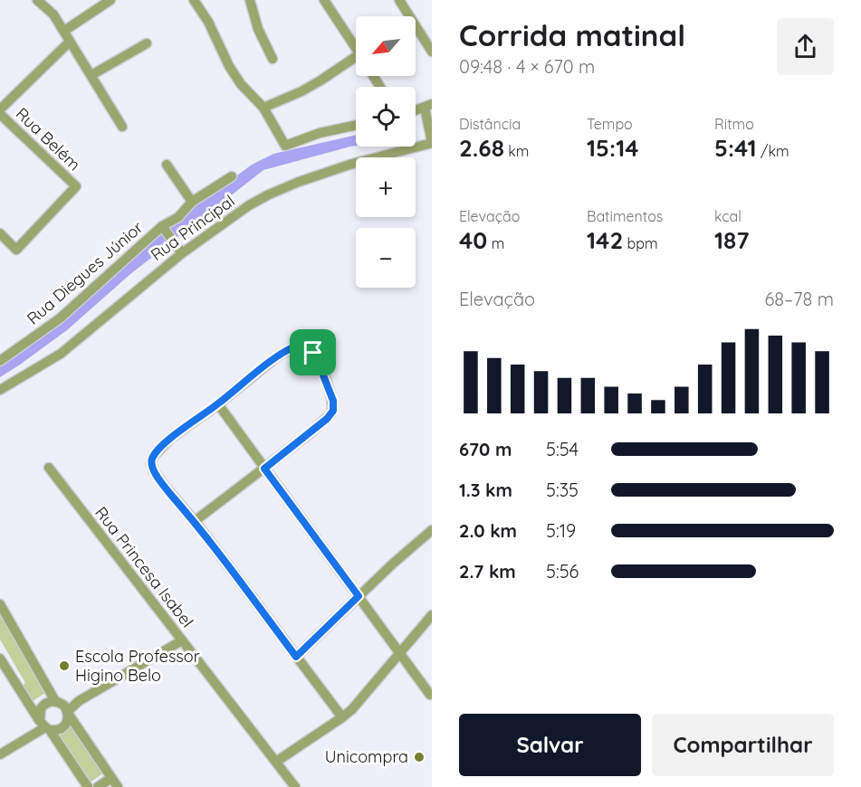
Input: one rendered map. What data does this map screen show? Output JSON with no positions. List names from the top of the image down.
{
  "streets": {
    "street": [
      "Rua Belém",
      "Rua Principal",
      "Rua Diegues Júnior",
      "Rua Princesa Isabel"
    ]
  },
  "crossings": [
    ["Rua Principal", "Rua Diegues Júnior"]
  ],
  "places": ["Escola Professor Higino Belo", "Unicompra"],
  "north": "bottom left",
  "page": {
    "heading": ["Corrida matinal", "09:48 · 4 × 670 m"],
    "map_buttons": ["+", "−"],
    "stats": [
      ["Distância", "2.68 km"],
      ["Tempo", "15:14"],
      ["Ritmo", "5:41 /km"],
      ["Elevação", "40 m"],
      ["Batimentos", "142 bpm"],
      ["kcal", "187"]
    ],
    "chart": ["Elevação", "68–78 m"],
    "list": [
      {
        "name": "670 m",
        "note": "5:54"
      },
      {
        "name": "1.3 km",
        "note": "5:35"
      },
      {
        "name": "2.0 km",
        "note": "5:19"
      },
      {
        "name": "2.7 km",
        "note": "5:56"
      }
    ],
    "buttons": ["Salvar", "Compartilhar"]
  }
}
